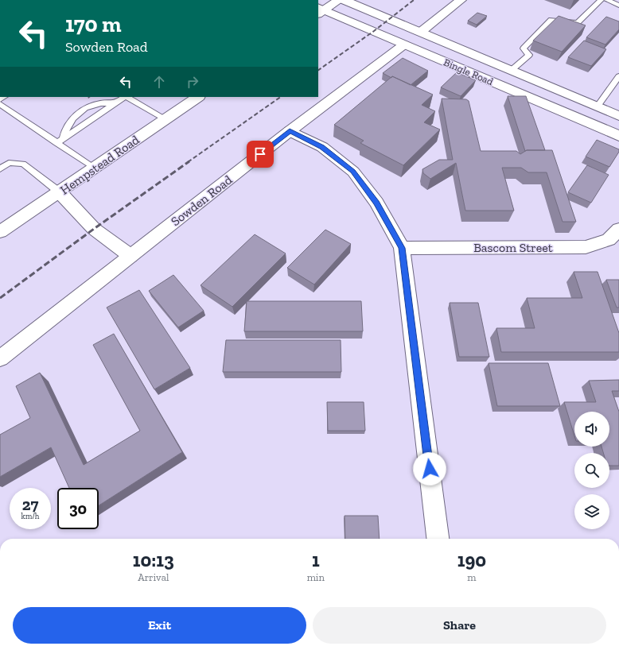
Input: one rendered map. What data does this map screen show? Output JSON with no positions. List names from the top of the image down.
{
  "streets": {
    "street": [
      "Bingle Road",
      "Hempstead Road",
      "Sowden Road",
      "Bascom Street"
    ]
  },
  "crossings": [
    ["Bingle Road", "Sowden Road"]
  ],
  "page": {
    "turn": ["170 m", "Sowden Road"],
    "speed": "27 km/h",
    "limit": "30",
    "eta": [
      "10:13",
      "Arrival",
      "1",
      "min",
      "190",
      "m"
    ],
    "buttons": ["Exit", "Share"]
  }
}
